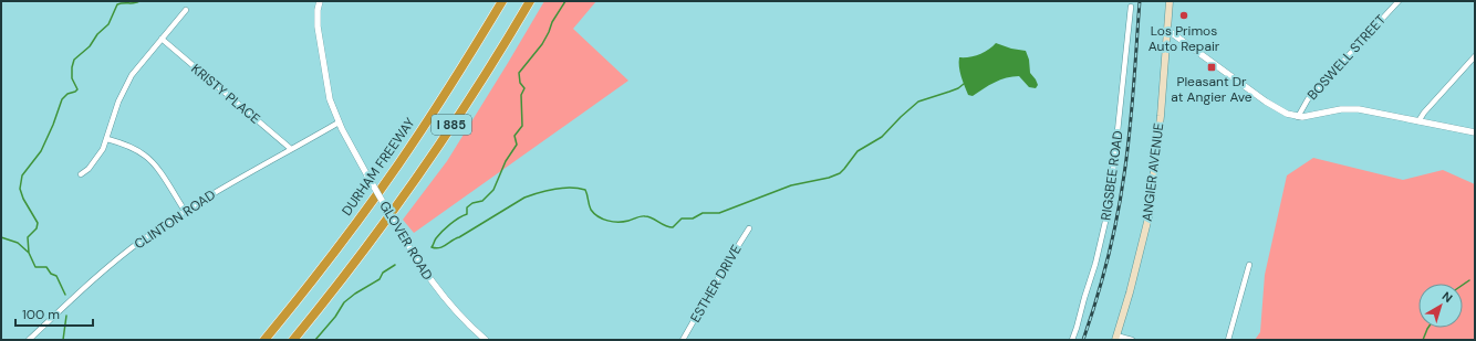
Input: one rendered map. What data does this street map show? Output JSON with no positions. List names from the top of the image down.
{
  "streets": {
    "highway": ["I 885", "DURHAM FREEWAY"],
    "main road": ["ANGIER AVENUE"],
    "street": [
      "BOSWELL STREET",
      "KRISTY PLACE",
      "RIGSBEE ROAD",
      "CLINTON ROAD",
      "GLOVER ROAD",
      "ESTHER DRIVE"
    ]
  },
  "crossings": [
    ["KRISTY PLACE", "CLINTON ROAD"],
    ["CLINTON ROAD", "GLOVER ROAD"]
  ],
  "places": {
    "other": ["Los Primos Auto Repair"],
    "transit": ["Pleasant Dr at Angier Ave"]
  },
  "scale_bar": "100 m",
  "north": "top right"
}
